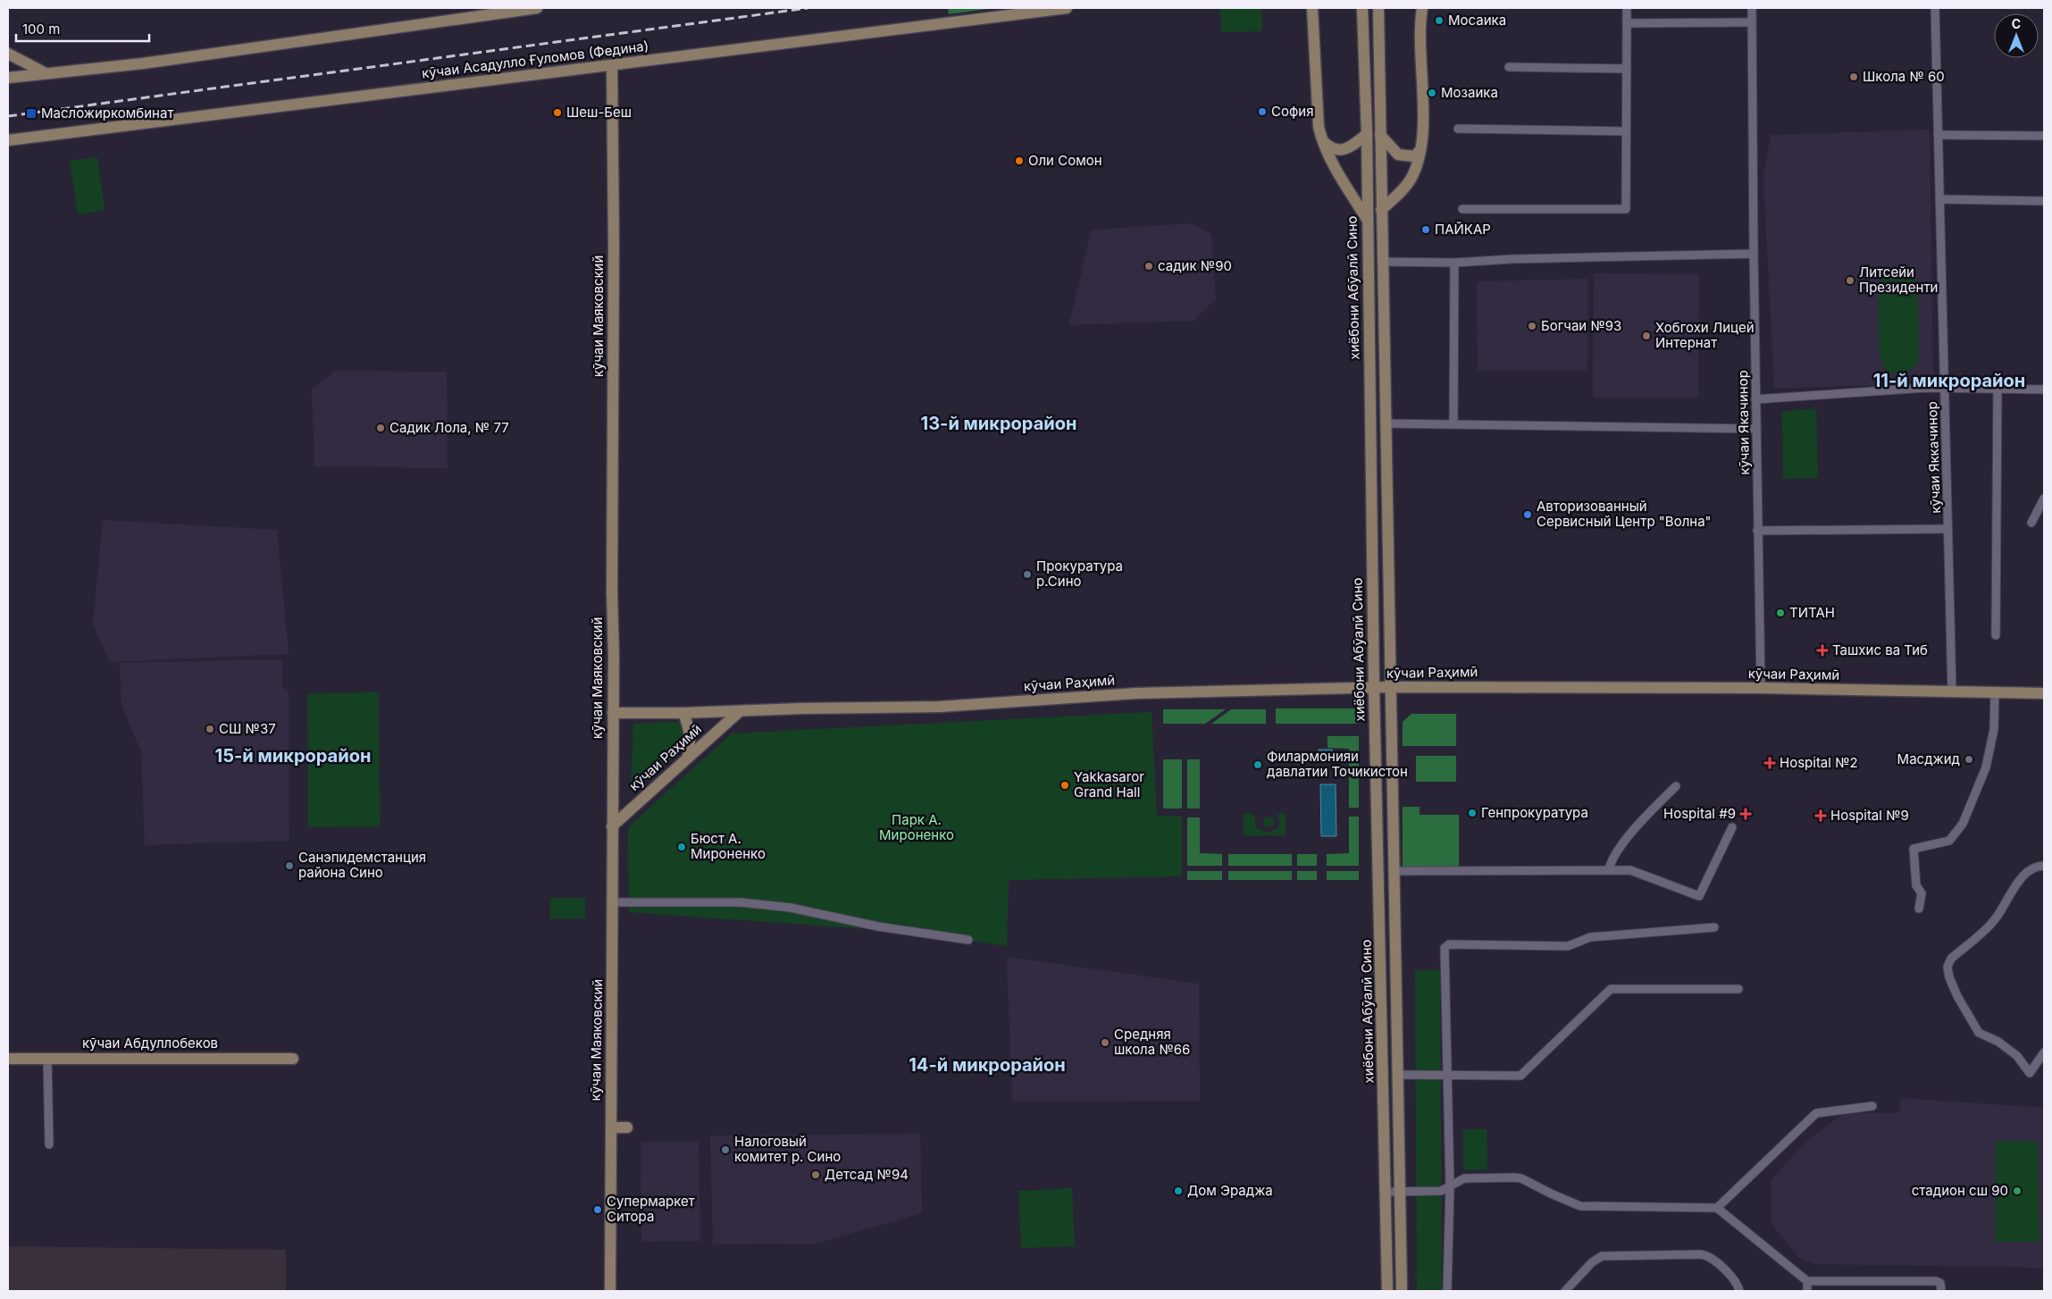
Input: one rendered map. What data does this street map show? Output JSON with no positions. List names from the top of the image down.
{
  "streets": {
    "street": [
      "кӯчаи Асадулло Ғуломов (Федина)",
      "хиёбони Абӯалӣ Сино",
      "кӯчаи Маяковский",
      "кӯчаи Якачинор",
      "кӯчаи Яккачинор",
      "кӯчаи Раҳимӣ",
      "кӯчаи Абдуллобеков"
    ]
  },
  "crossings": [
    ["кӯчаи Асадулло Ғуломов (Федина)", "кӯчаи Маяковский"],
    ["хиёбони Абӯалӣ Сино", "кӯчаи Раҳимӣ"],
    ["кӯчаи Маяковский", "кӯчаи Раҳимӣ"],
    ["кӯчаи Якачинор", "кӯчаи Раҳимӣ"],
    ["кӯчаи Яккачинор", "кӯчаи Раҳимӣ"]
  ],
  "districts": [
    "11-й микрорайон",
    "13-й микрорайон",
    "15-й микрорайон",
    "14-й микрорайон"
  ],
  "parks": ["Парк А. Мироненко"],
  "places": {
    "other": [
      "Мосаика",
      "Школа № 60",
      "Мозаика",
      "София",
      "Шеш-Беш",
      "Оли Сомон",
      "ПАЙКАР",
      "садик №90",
      "Литсейи Президенти",
      "Богчаи №93",
      "Хобгохи Лицей Интернат",
      "Садик Лола, № 77",
      "Авторизованный Сервисный Центр \"Волна\"",
      "Прокуратура р.Сино",
      "ТИТАН",
      "СШ №37",
      "Масджид",
      "Филармонияи давлатии Точикистон",
      "Yakkasaror Grand Hall",
      "Генпрокуратура",
      "Бюст А. Мироненко",
      "Санэпидемстанция района Сино",
      "Средняя школа №66",
      "Налоговый комитет р. Сино",
      "Детсад №94",
      "Дом Эраджа",
      "стадион сш 90",
      "Супермаркет Ситора"
    ],
    "transit": ["Масложиркомбинат"],
    "health": [
      "Ташхис ва Тиб",
      "Hospital №2",
      "Hospital #9",
      "Hospital №9"
    ]
  },
  "scale_bar": "100 m",
  "north": "top"
}
